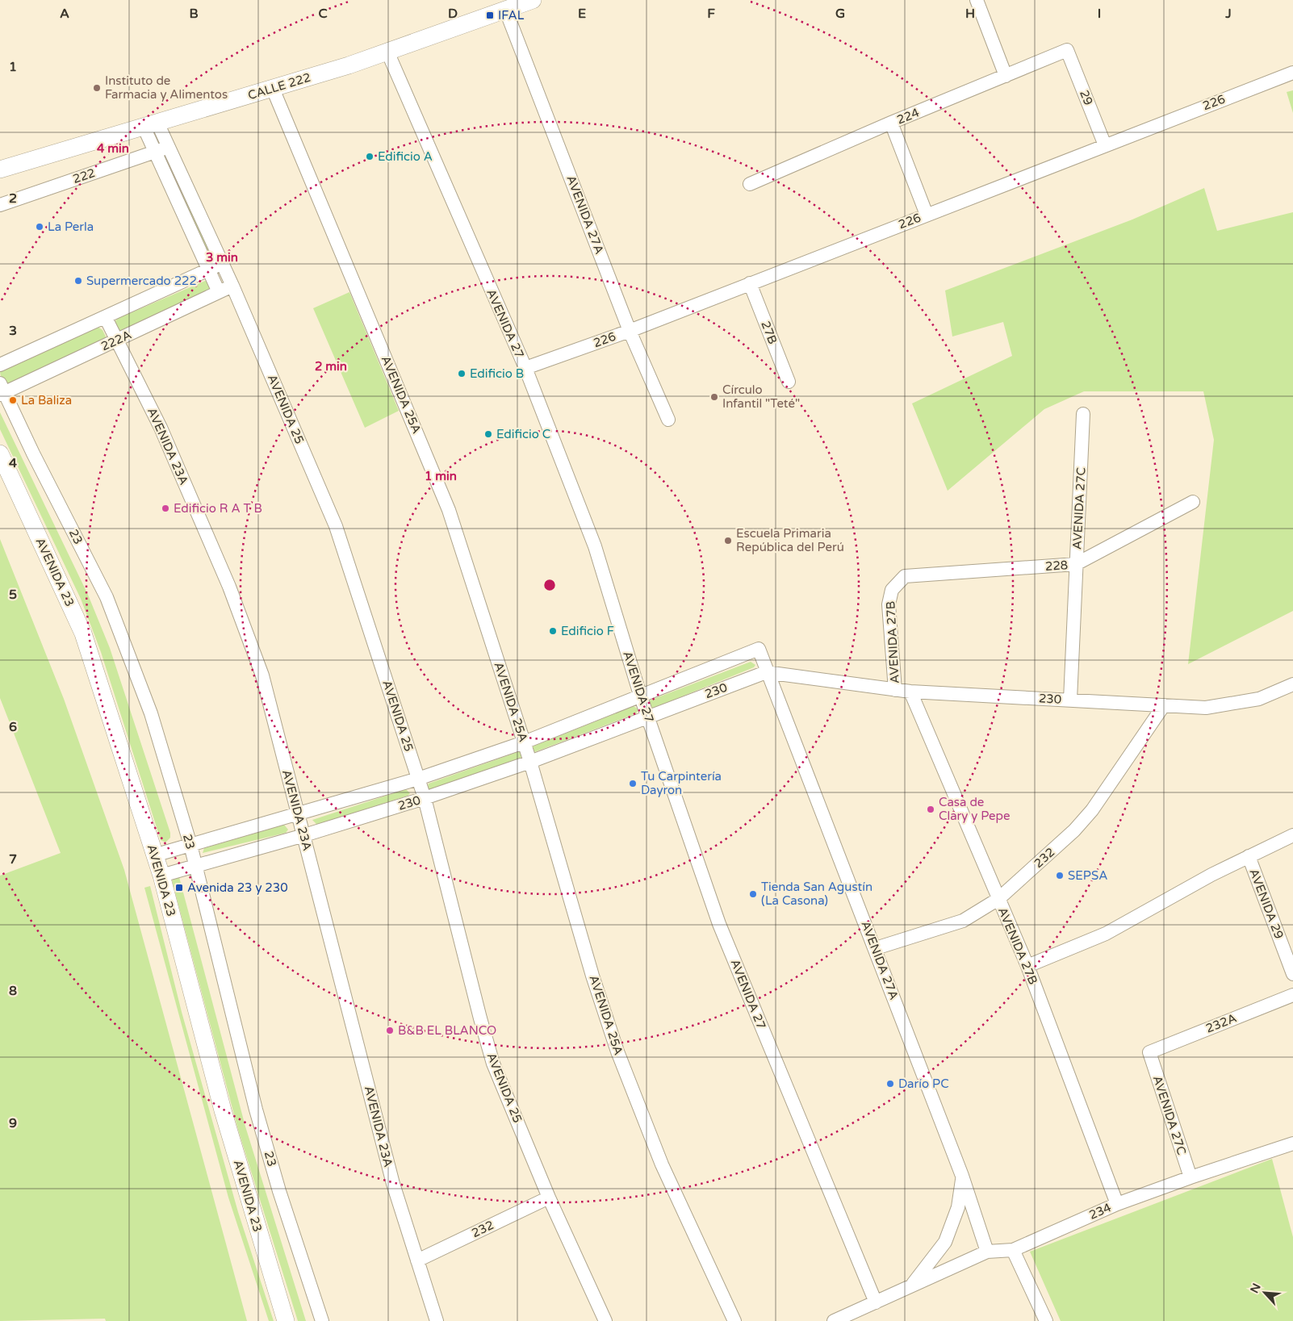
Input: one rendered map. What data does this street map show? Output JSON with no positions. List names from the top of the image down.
{
  "streets": {
    "main road": ["CALLE 222", "AVENIDA 23"],
    "street": [
      "29",
      "226",
      "224",
      "222",
      "AVENIDA 27A",
      "AVENIDA 27",
      "27B",
      "222A",
      "AVENIDA 25A",
      "AVENIDA 25",
      "AVENIDA 23A",
      "AVENIDA 27C",
      "23",
      "228",
      "AVENIDA 27B",
      "230",
      "232",
      "AVENIDA 29",
      "232A",
      "234"
    ]
  },
  "crossings": [
    ["CALLE 222", "AVENIDA 27A"],
    ["CALLE 222", "AVENIDA 27"],
    ["CALLE 222", "AVENIDA 25A"],
    ["CALLE 222", "AVENIDA 25"],
    ["29", "226"],
    ["29", "224"],
    ["226", "AVENIDA 27A"],
    ["226", "AVENIDA 27"],
    ["226", "27B"],
    ["222", "AVENIDA 25"],
    ["AVENIDA 27A", "230"],
    ["AVENIDA 27A", "232"],
    ["AVENIDA 27A", "234"],
    ["AVENIDA 27", "230"],
    ["AVENIDA 27", "234"],
    ["222A", "AVENIDA 25"],
    ["222A", "AVENIDA 23A"],
    ["222A", "23"],
    ["AVENIDA 25A", "230"],
    ["AVENIDA 25", "230"],
    ["AVENIDA 25", "232"],
    ["AVENIDA 23A", "230"],
    ["AVENIDA 23A", "232"],
    ["AVENIDA 27C", "228"],
    ["AVENIDA 27C", "230"],
    ["AVENIDA 27C", "232A"],
    ["AVENIDA 27C", "234"],
    ["23", "230"],
    ["228", "AVENIDA 27B"],
    ["AVENIDA 23", "230"],
    ["AVENIDA 27B", "230"],
    ["AVENIDA 27B", "232"],
    ["AVENIDA 27B", "234"],
    ["230", "232"]
  ],
  "places": {
    "transit": ["IFAL", "Avenida 23 y 230"],
    "other": [
      "Instituto de Farmacia y Alimentos",
      "Edificio A",
      "La Perla",
      "Supermercado 222",
      "Edificio B",
      "Círculo Infantil \"Teté\"",
      "La Baliza",
      "Edificio C",
      "Edificio R A T B",
      "Escuela Primaria República del Perú",
      "Edificio F",
      "Tu Carpintería Dayron",
      "Casa de Clary y Pepe",
      "SEPSA",
      "Tienda San Agustín (La Casona)",
      "B&B EL BLANCO",
      "Darío PC"
    ]
  },
  "north": "top left",
  "grid": {
    "columns": [
      "A",
      "B",
      "C",
      "D",
      "E",
      "F",
      "G",
      "H",
      "I",
      "J"
    ],
    "rows": [
      "1",
      "2",
      "3",
      "4",
      "5",
      "6",
      "7",
      "8",
      "9"
    ]
  },
  "rings": [
    "4 min",
    "3 min",
    "2 min",
    "1 min"
  ]
}
